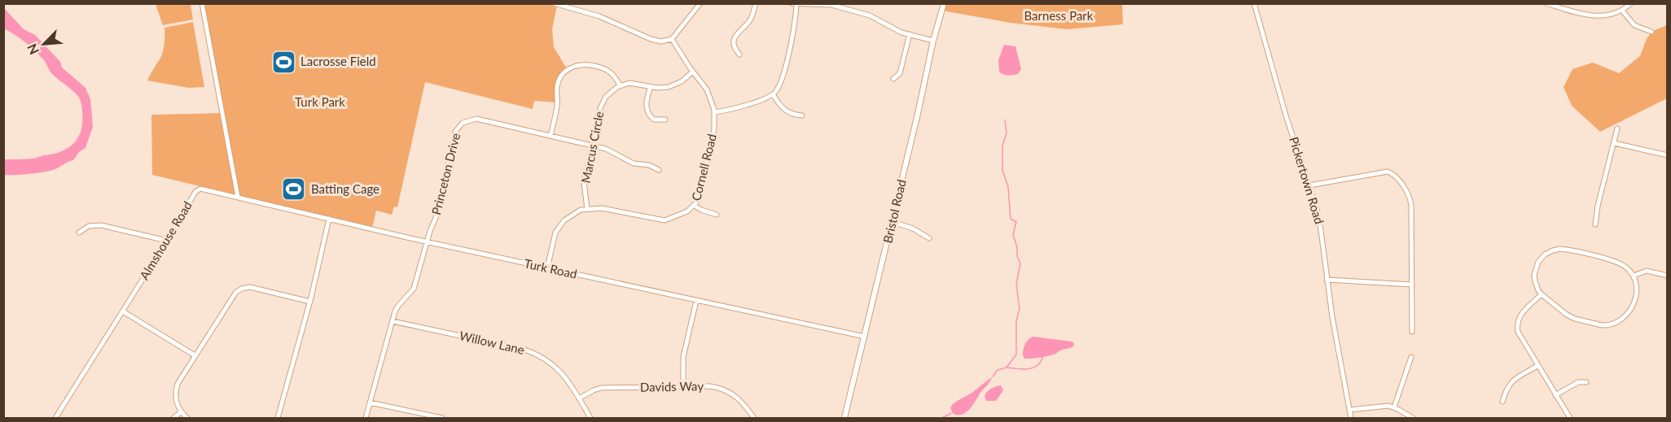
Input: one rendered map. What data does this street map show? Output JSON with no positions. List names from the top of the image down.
{
  "streets": {
    "main road": ["Bristol Road"],
    "street": [
      "Marcus Circle",
      "Cornell Road",
      "Princeton Drive",
      "Pickertown Road",
      "Almshouse Road",
      "Turk Road",
      "Willow Lane",
      "Davids Way"
    ]
  },
  "crossings": [
    ["Marcus Circle", "Cornell Road"],
    ["Marcus Circle", "Princeton Drive"],
    ["Cornell Road", "Turk Road"],
    ["Princeton Drive", "Turk Road"],
    ["Bristol Road", "Turk Road"],
    ["Almshouse Road", "Turk Road"],
    ["Willow Lane", "Davids Way"]
  ],
  "parks": ["Barness Park", "Turk Park"],
  "places": {
    "sports": ["Lacrosse Field", "Batting Cage"]
  },
  "north": "bottom left"
}
